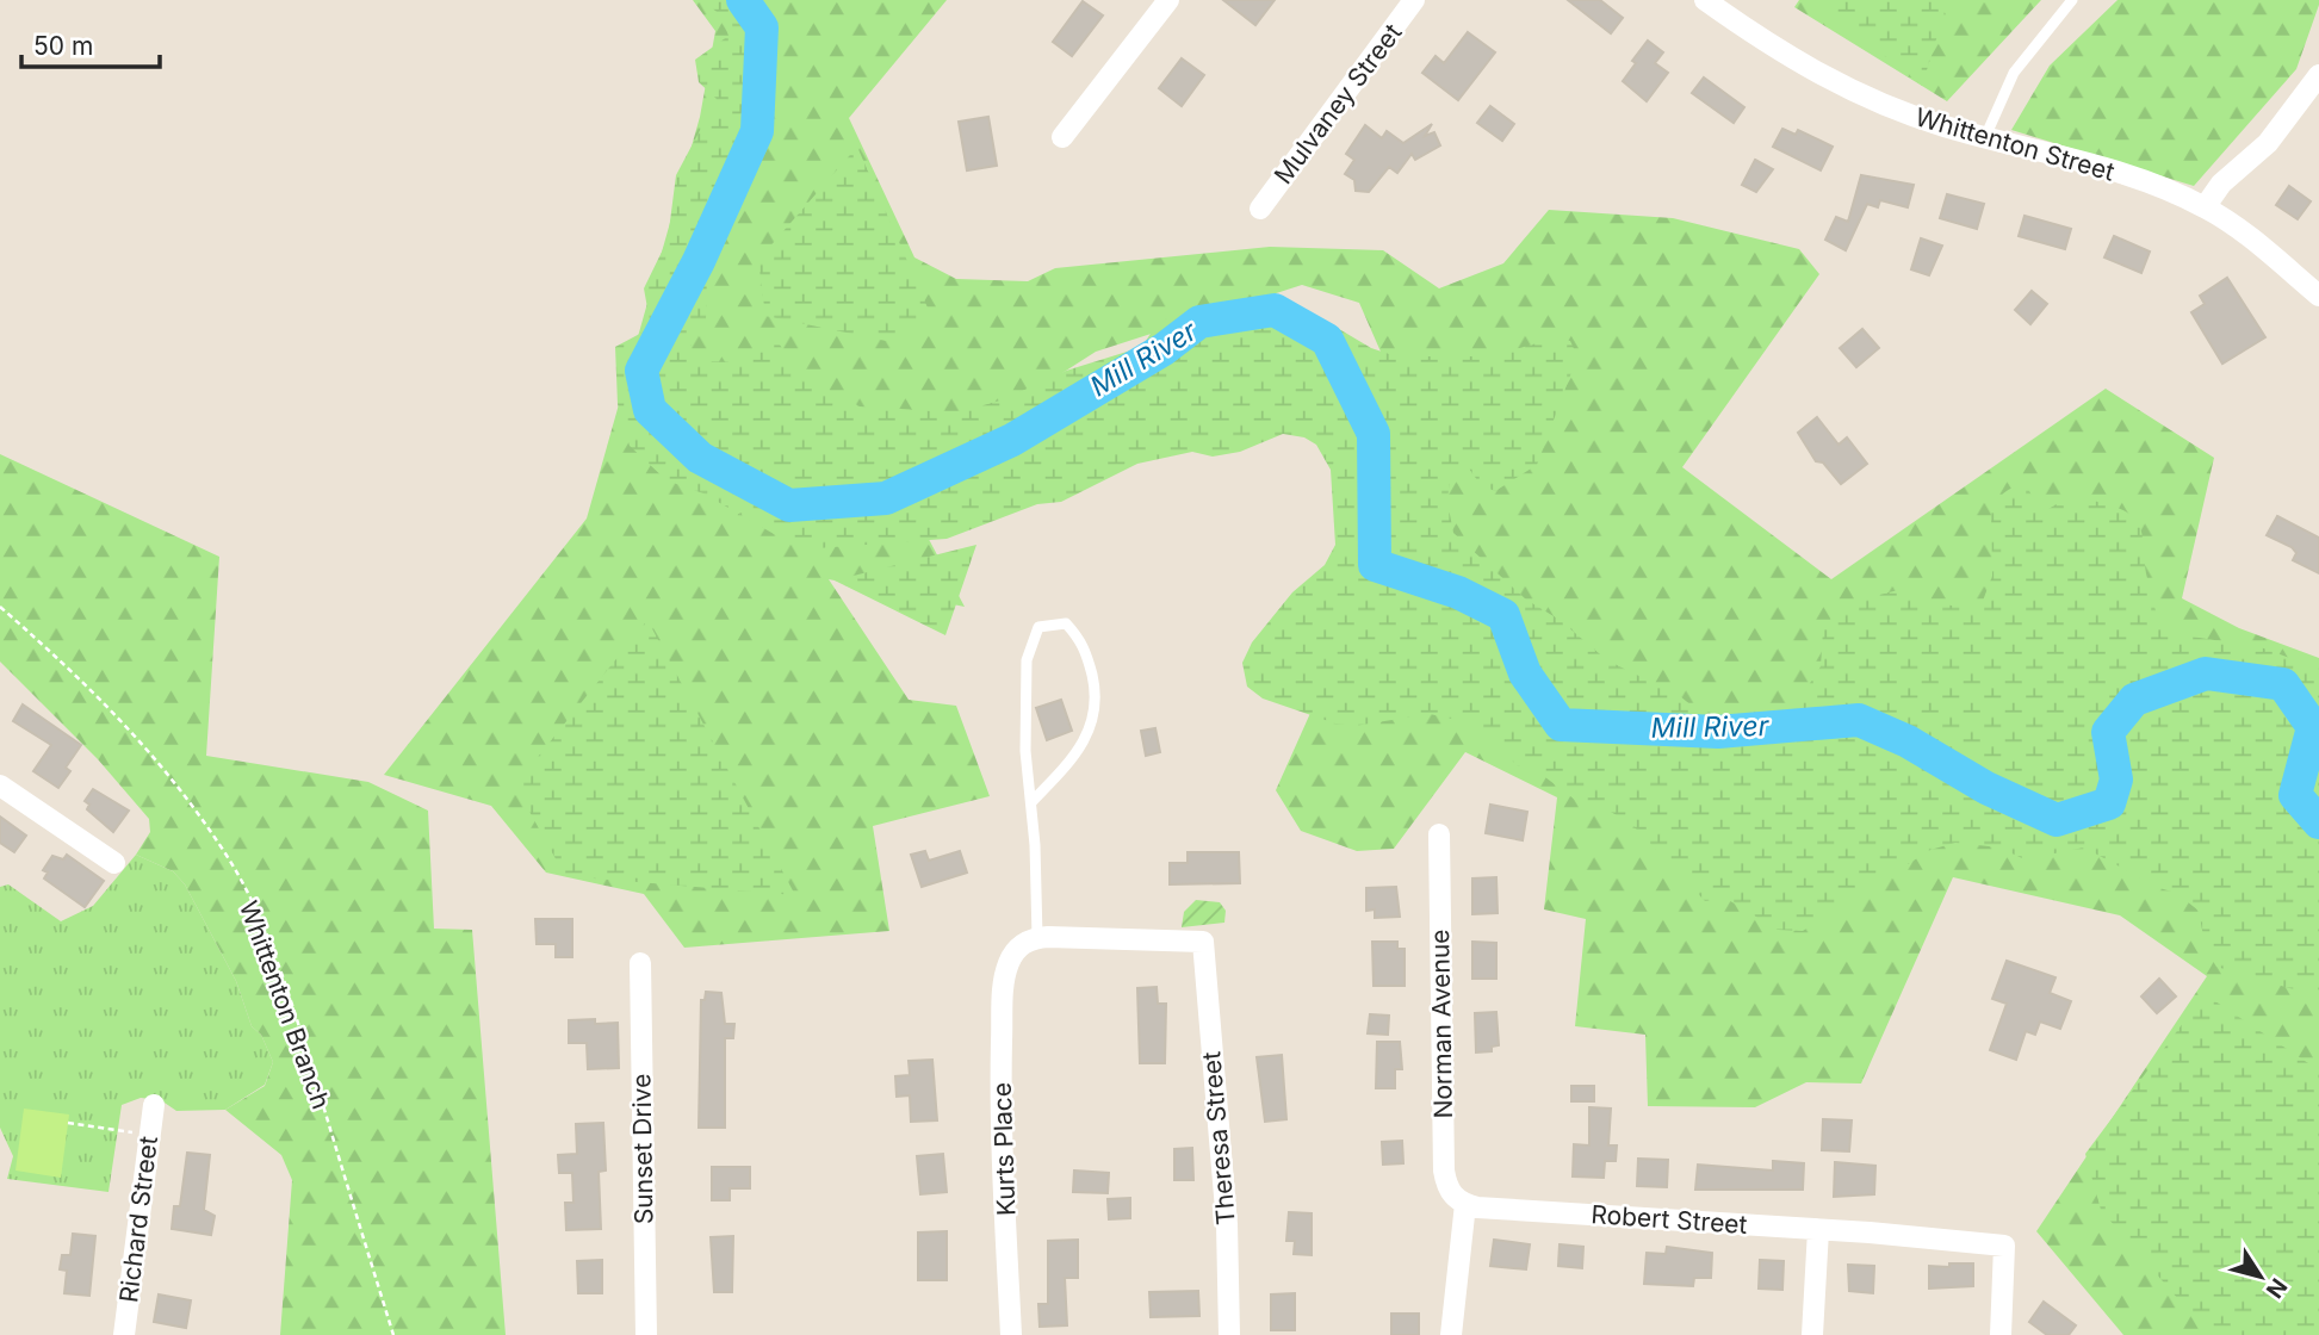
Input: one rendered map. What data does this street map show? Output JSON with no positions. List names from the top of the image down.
{
  "streets": {
    "street": [
      "Mulvaney Street",
      "Whittenton Street",
      "Norman Avenue",
      "Theresa Street",
      "Sunset Drive",
      "Kurts Place",
      "Richard Street",
      "Robert Street"
    ],
    "path": ["Whittenton Branch"]
  },
  "crossings": [
    ["Norman Avenue", "Robert Street"],
    ["Theresa Street", "Kurts Place"]
  ],
  "water": ["Mill River"],
  "scale_bar": "50 m",
  "north": "bottom right"
}
